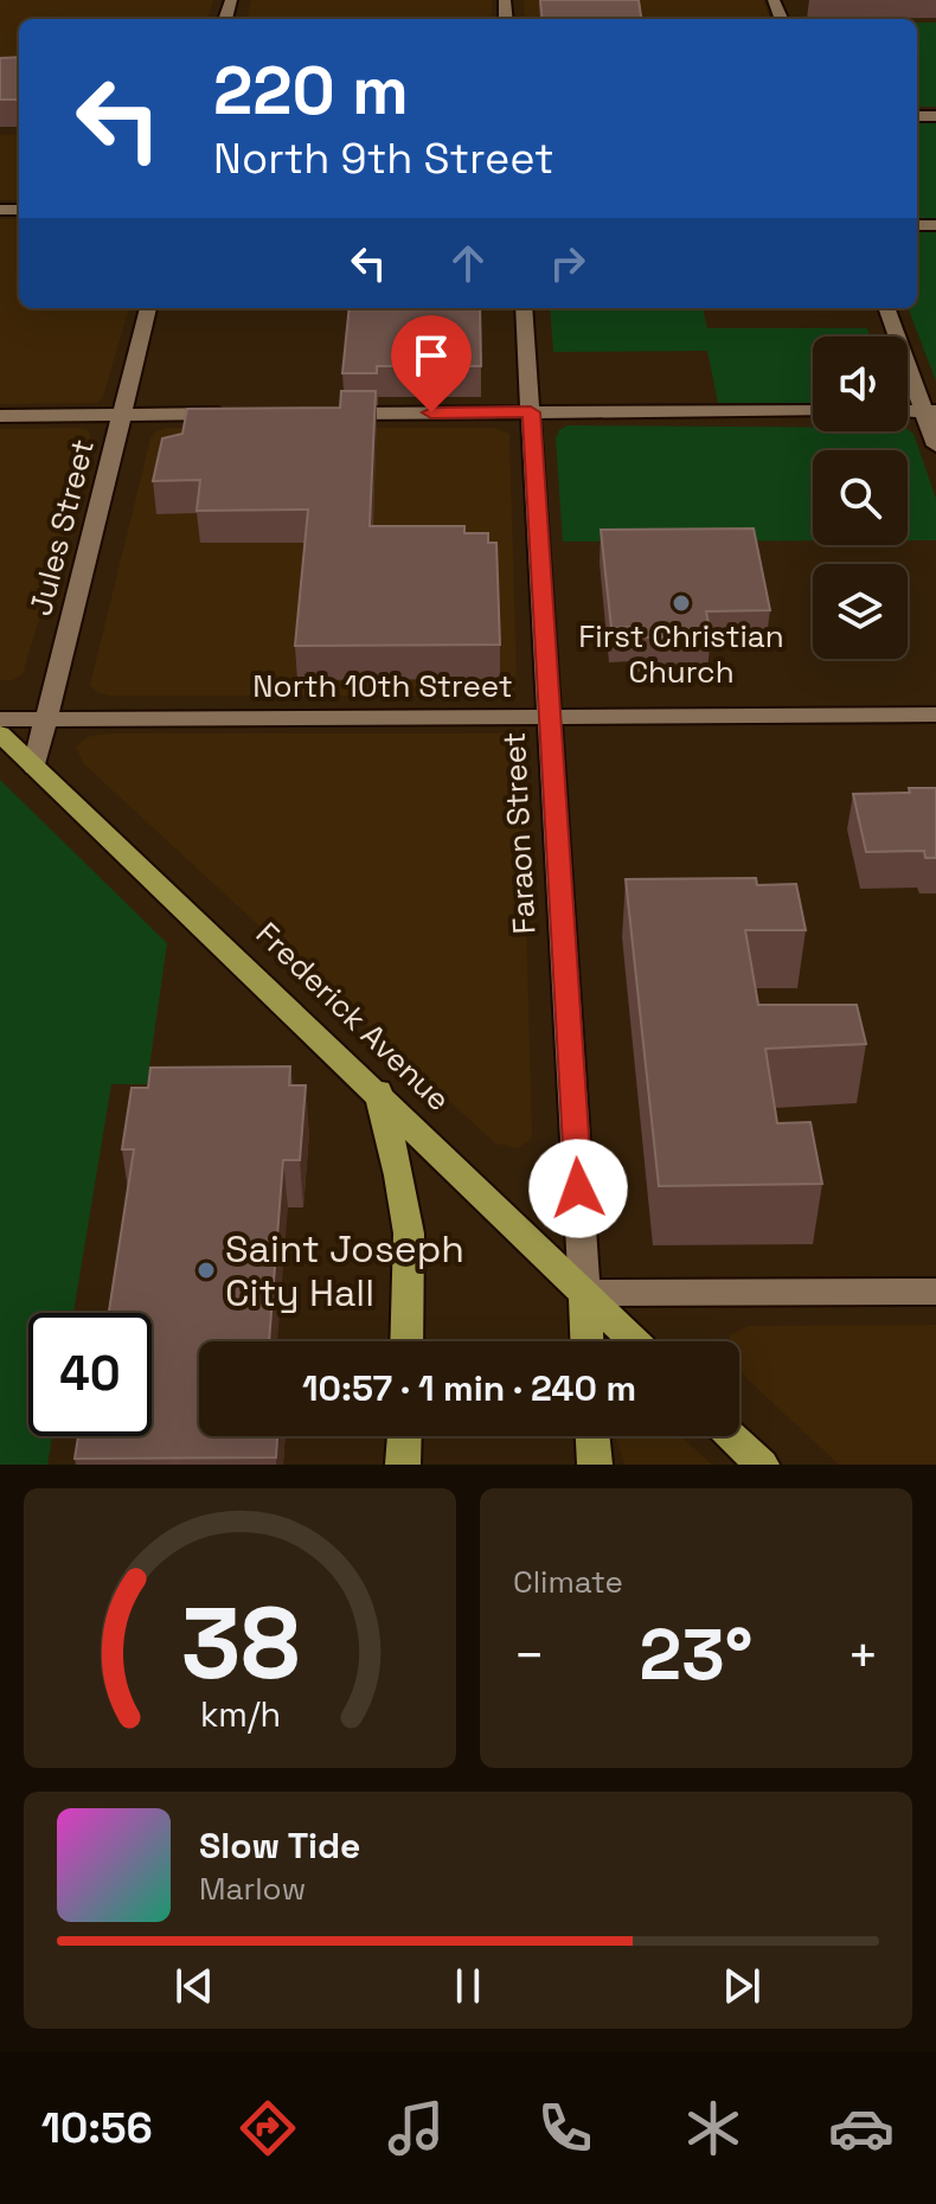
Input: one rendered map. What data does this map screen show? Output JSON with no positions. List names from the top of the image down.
{
  "streets": {
    "main road": ["Faraon Street", "Frederick Avenue"],
    "street": ["Jules Street", "North 10th Street"]
  },
  "crossings": [
    ["Jules Street", "North 10th Street"],
    ["Jules Street", "Frederick Avenue"],
    ["North 10th Street", "Faraon Street"],
    ["Faraon Street", "Frederick Avenue"]
  ],
  "places": ["First Christian Church", "Saint Joseph City Hall"],
  "page": {
    "turn": ["220 m", "North 9th Street"],
    "limit": "40",
    "trip": "10:57 · 1 min · 240 m",
    "tile": "Climate",
    "heat": ["−", "23°", "+"],
    "song": ["Slow Tide", "Marlow"],
    "tabs": "10:56",
    "gauge": ["38", "km/h"]
  }
}
